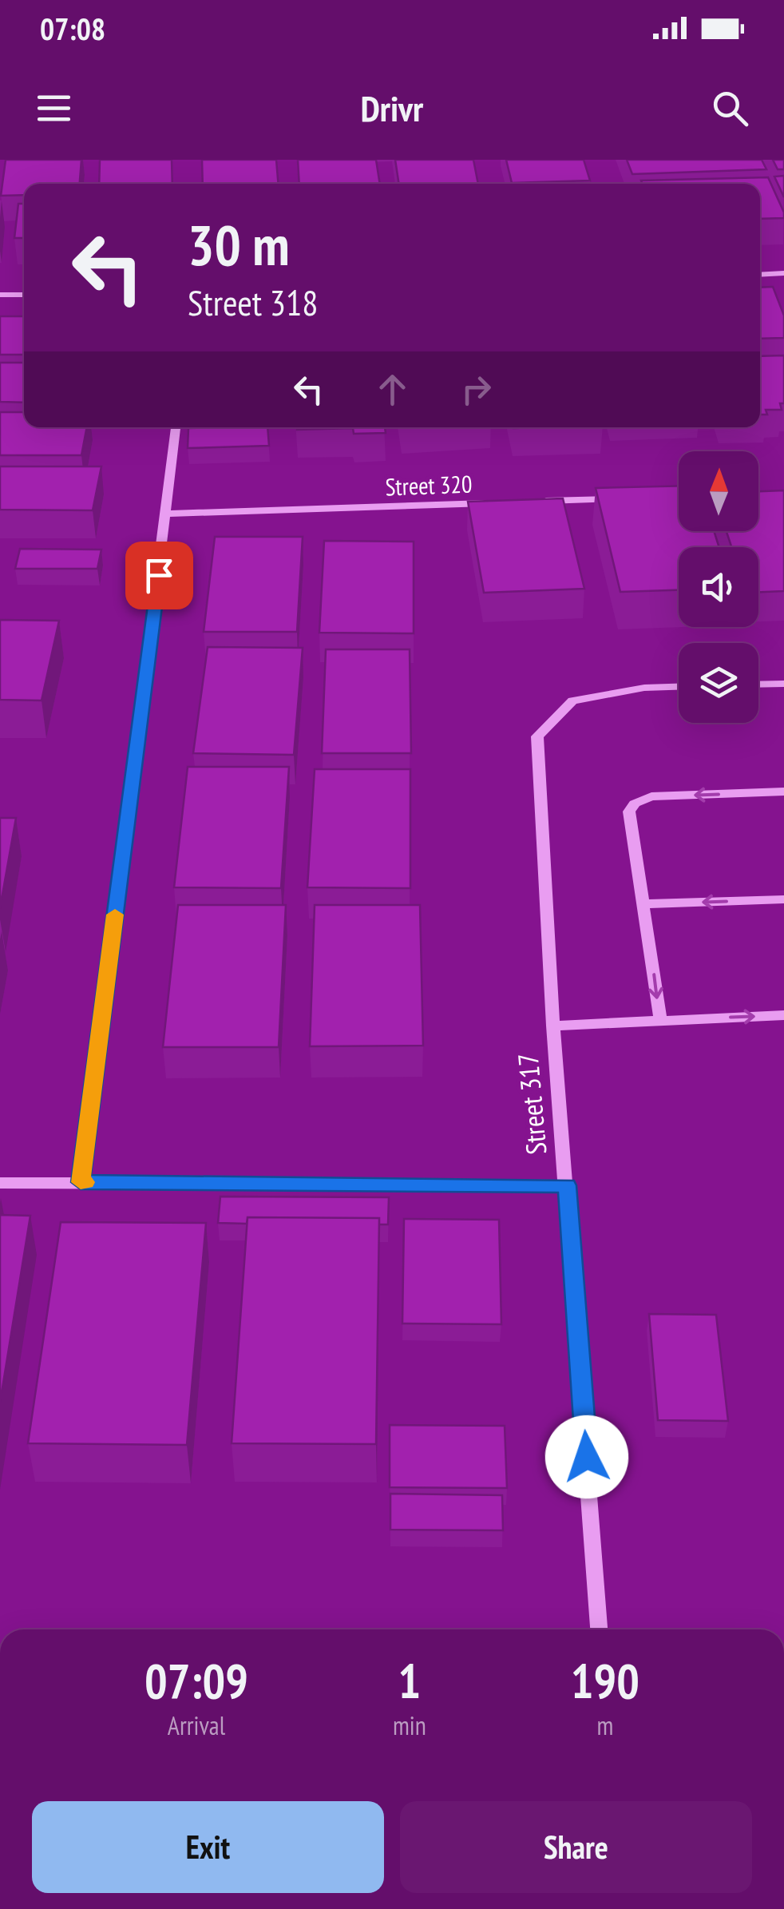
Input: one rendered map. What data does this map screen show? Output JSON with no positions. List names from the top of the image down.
{
  "streets": {
    "street": ["Street 320", "Street 317"]
  },
  "north": "top",
  "page": {
    "status": "07:08",
    "header": "Drivr",
    "turn": ["30 m", "Street 318"],
    "eta": [
      "07:09",
      "Arrival",
      "1",
      "min",
      "190",
      "m"
    ],
    "buttons": ["Exit", "Share"]
  }
}
